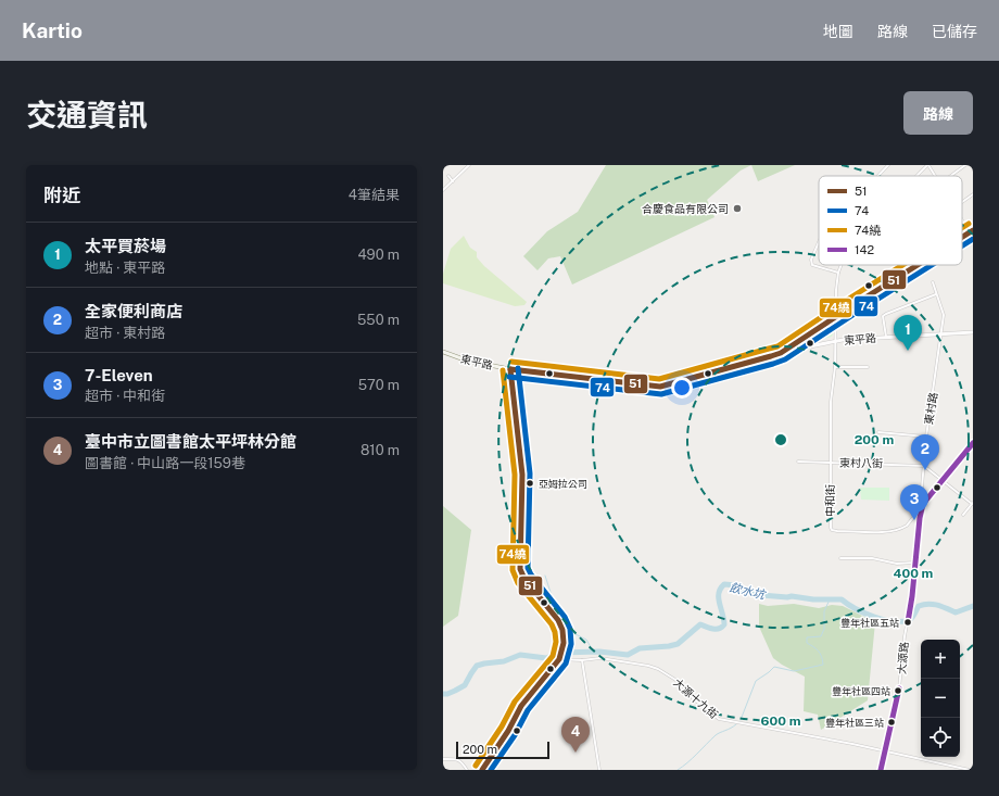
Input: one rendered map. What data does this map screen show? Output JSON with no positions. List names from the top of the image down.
{
  "streets": {
    "main road": ["東平路"],
    "street": [
      "東村路",
      "東村八街",
      "中和街",
      "大源路",
      "大源十九街"
    ]
  },
  "crossings": [
    ["東平路", "東村路"],
    ["東平路", "中和街"],
    ["東村路", "東村八街"],
    ["東村路", "中和街"],
    ["東村路", "大源路"],
    ["東村八街", "中和街"],
    ["大源路", "大源十九街"]
  ],
  "water": ["飲水坑"],
  "places": [
    "合慶食品有限公司",
    "亞姆拉公司",
    "豐年社區五站",
    "豐年社區四站",
    "豐年社區三站"
  ],
  "lines": [
    "transit line 74繞",
    "transit line 51",
    "transit line 74",
    "transit line 142"
  ],
  "legend": [
    "51",
    "74",
    "74繞",
    "142"
  ],
  "scale_bar": "200 m",
  "page": {
    "header": "Kartio",
    "nav": ["地圖", "路線", "已儲存"],
    "title": "交通資訊",
    "buttons": "路線",
    "heading": ["附近", "4筆結果"],
    "list": [
      {
        "mark": "1",
        "name": "太平買菸場",
        "note": "地點 · 東平路",
        "value": "490 m"
      },
      {
        "mark": "2",
        "name": "全家便利商店",
        "note": "超市 · 東村路",
        "value": "550 m"
      },
      {
        "mark": "3",
        "name": "7-Eleven",
        "note": "超市 · 中和街",
        "value": "570 m"
      },
      {
        "mark": "4",
        "name": "臺中市立圖書館太平坪林分館",
        "note": "圖書館 · 中山路一段159巷",
        "value": "810 m"
      }
    ],
    "pins": [
      "1",
      "2",
      "3",
      "4"
    ],
    "map_buttons": ["+", "−"],
    "scale": "200 m"
  },
  "rings": ["200 m", "400 m", "600 m"]
}
